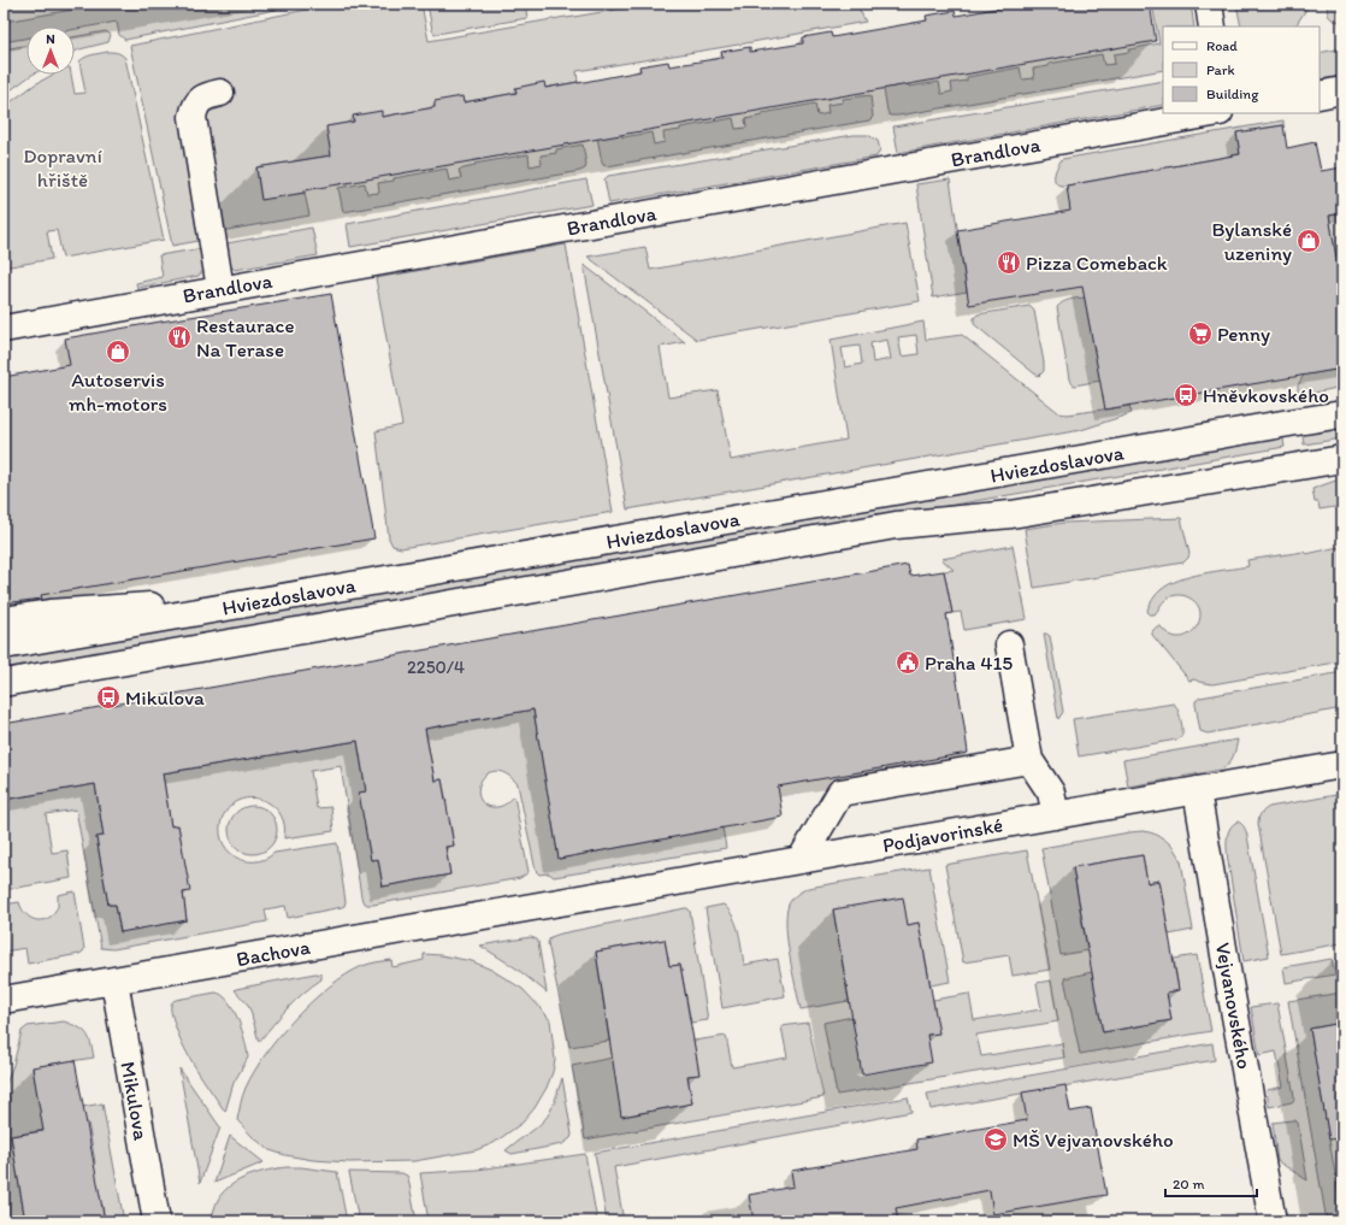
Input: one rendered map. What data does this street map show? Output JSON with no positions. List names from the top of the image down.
{
  "streets": {
    "street": [
      "Brandlova",
      "Hviezdoslavova",
      "Podjavorinské",
      "Bachova",
      "Vejvanovského",
      "Mikulova"
    ]
  },
  "crossings": [
    ["Podjavorinské", "Bachova"],
    ["Podjavorinské", "Vejvanovského"],
    ["Bachova", "Mikulova"]
  ],
  "parks": ["Dopravní hřiště"],
  "places": {
    "shop": ["Bylanské uzeniny", "Autoservis mh-motors"],
    "restaurant": ["Pizza Comeback", "Restaurace Na Terase"],
    "supermarket": ["Penny"],
    "bus stop": ["Hněvkovského", "Mikulova"],
    "public building": ["Praha 415"],
    "school or university": ["MŠ Vejvanovského"]
  },
  "house_numbers": ["2250/4"],
  "legend": ["Road", "Park", "Building"],
  "scale_bar": "20 m",
  "north": "top"
}
